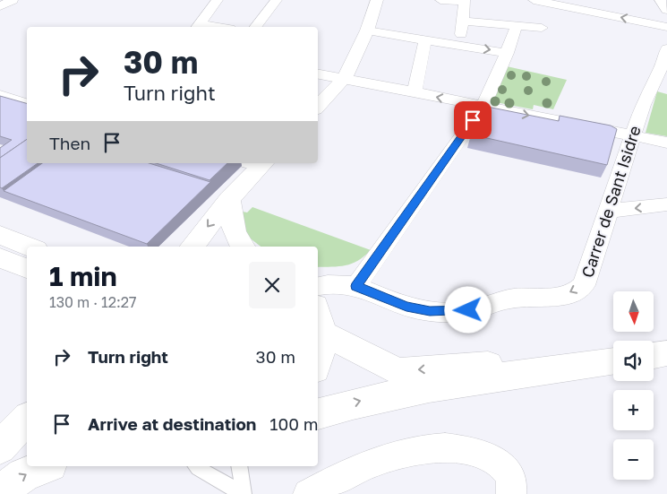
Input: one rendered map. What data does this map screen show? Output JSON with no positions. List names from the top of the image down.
{
  "streets": {
    "street": ["Carrer de Sant Isidre"]
  },
  "one_way": ["Carrer de Sant Isidre"],
  "north": "bottom",
  "page": {
    "turn": ["30 m", "Turn right"],
    "then": "Then",
    "heading": ["1 min", "130 m · 12:27"],
    "map_buttons": ["+", "−"],
    "list": [
      {
        "name": "Turn right",
        "value": "30 m"
      },
      {
        "name": "Arrive at destination",
        "value": "100 m"
      }
    ]
  }
}
